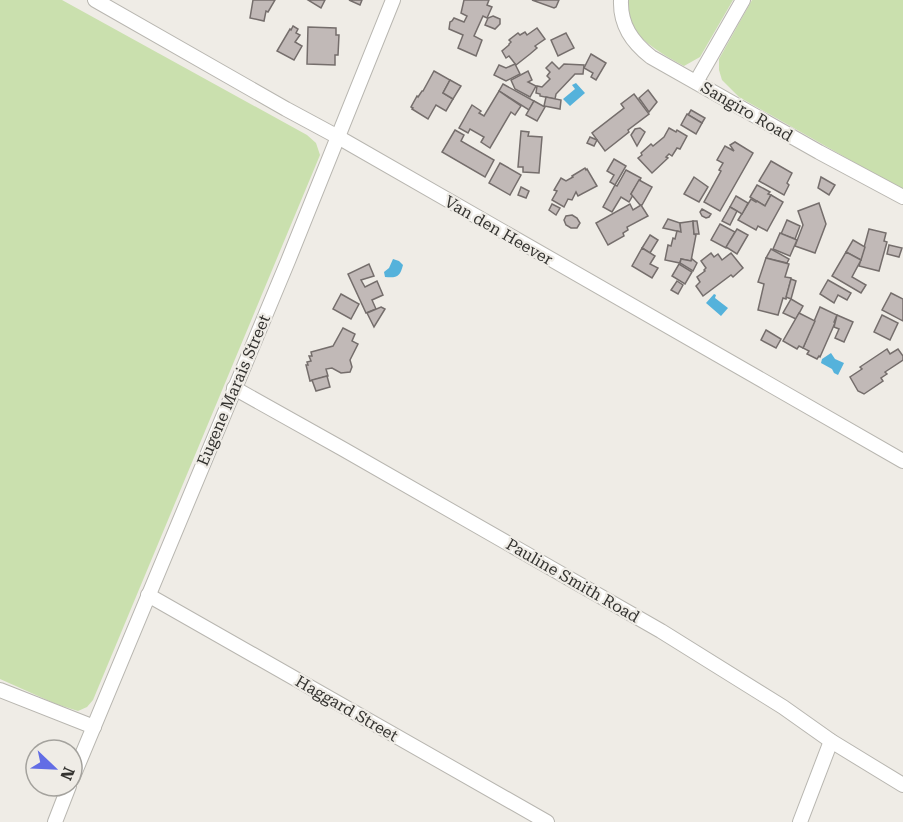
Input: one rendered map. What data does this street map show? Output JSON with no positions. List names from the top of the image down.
{
  "streets": {
    "street": [
      "Sangiro Road",
      "Van den Heever",
      "Eugene Marais Street",
      "Pauline Smith Road",
      "Haggard Street"
    ]
  },
  "crossings": [
    ["Van den Heever", "Eugene Marais Street"],
    ["Eugene Marais Street", "Pauline Smith Road"],
    ["Eugene Marais Street", "Haggard Street"]
  ],
  "north": "bottom right"
}
